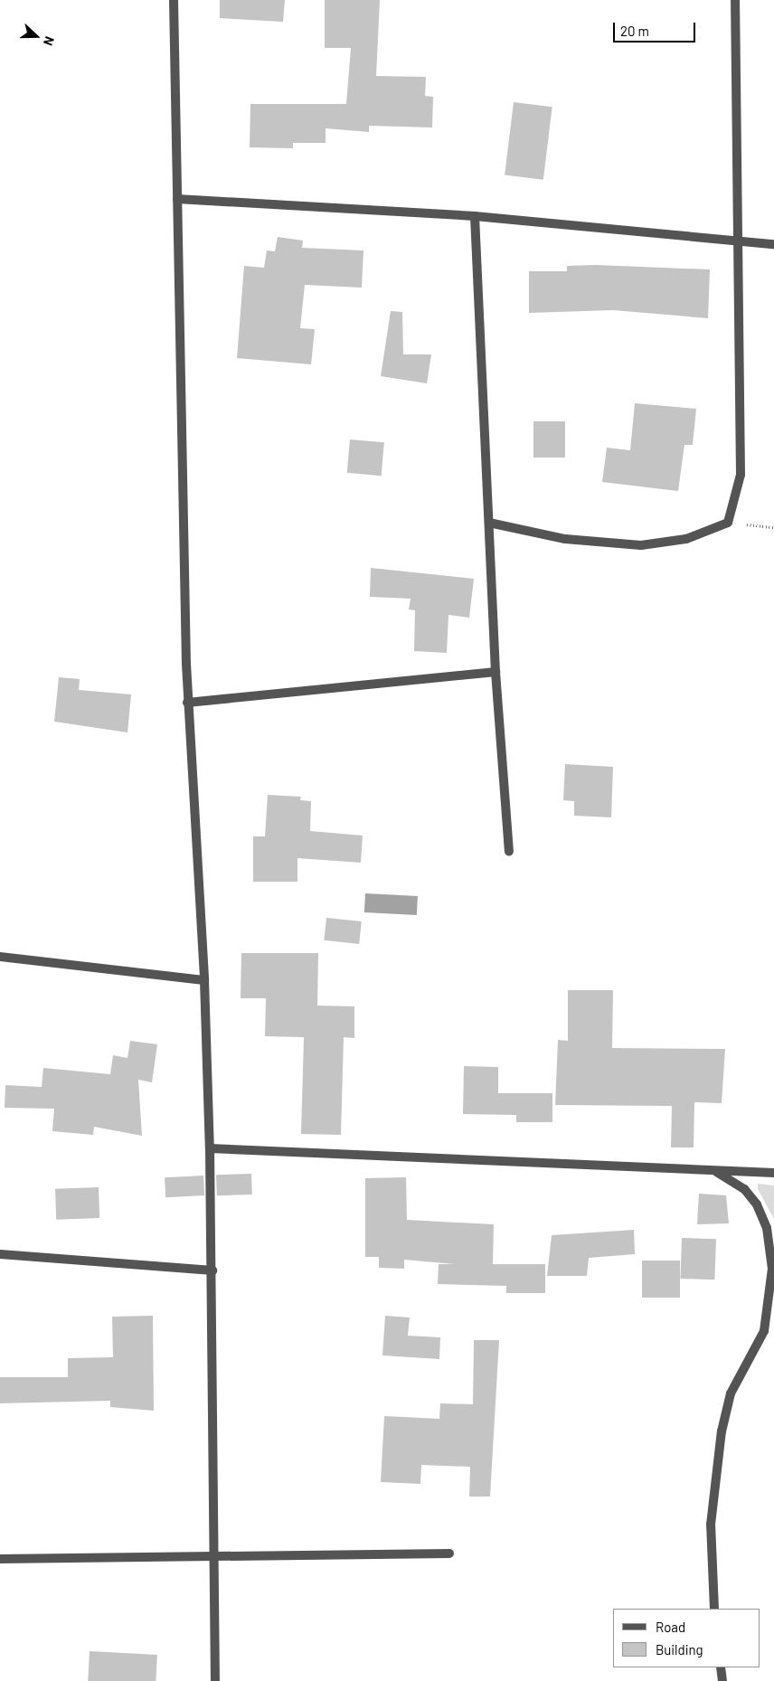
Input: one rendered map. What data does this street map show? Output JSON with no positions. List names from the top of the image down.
{
  "legend": ["Road", "Building"],
  "scale_bar": "20 m",
  "north": "right"
}
